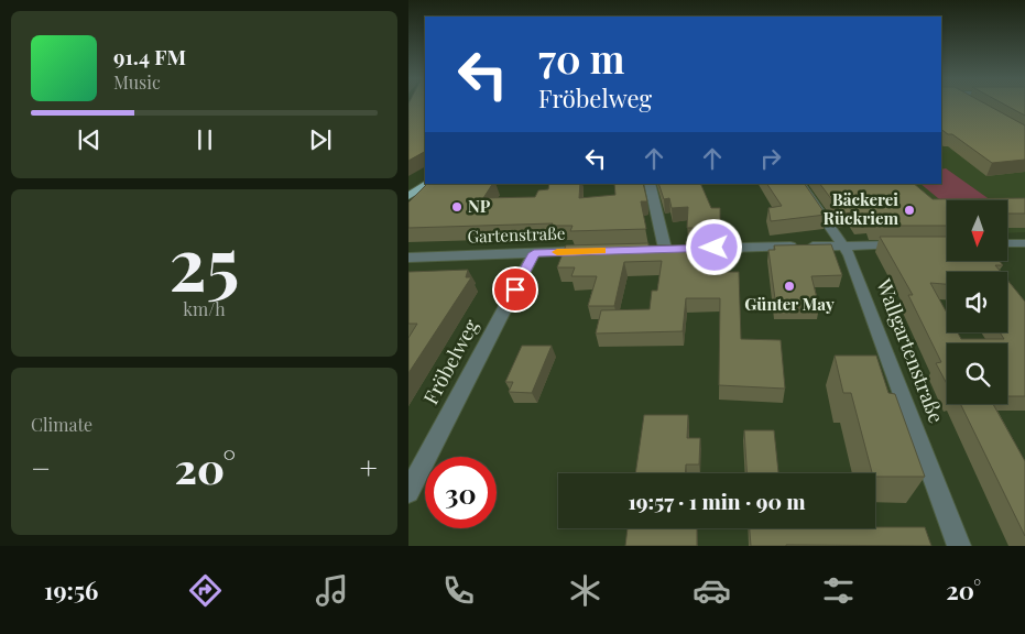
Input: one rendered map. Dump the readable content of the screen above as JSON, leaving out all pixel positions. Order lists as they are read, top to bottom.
{
  "streets": {
    "street": ["Gartenstraße", "Wallgartenstraße", "Fröbelweg"]
  },
  "crossings": [
    ["Gartenstraße", "Fröbelweg"]
  ],
  "places": ["NP", "Bäckerei Rückriem", "Günter May"],
  "north": "bottom",
  "page": {
    "turn": ["70 m", "Fröbelweg"],
    "song": ["91.4 FM", "Music"],
    "tile": [
      ["25", "km/h"],
      "Climate"
    ],
    "heat": ["−", "20°", "+"],
    "limit": "30",
    "trip": "19:57 · 1 min · 90 m",
    "tabs": ["19:56", "20°"]
  }
}
